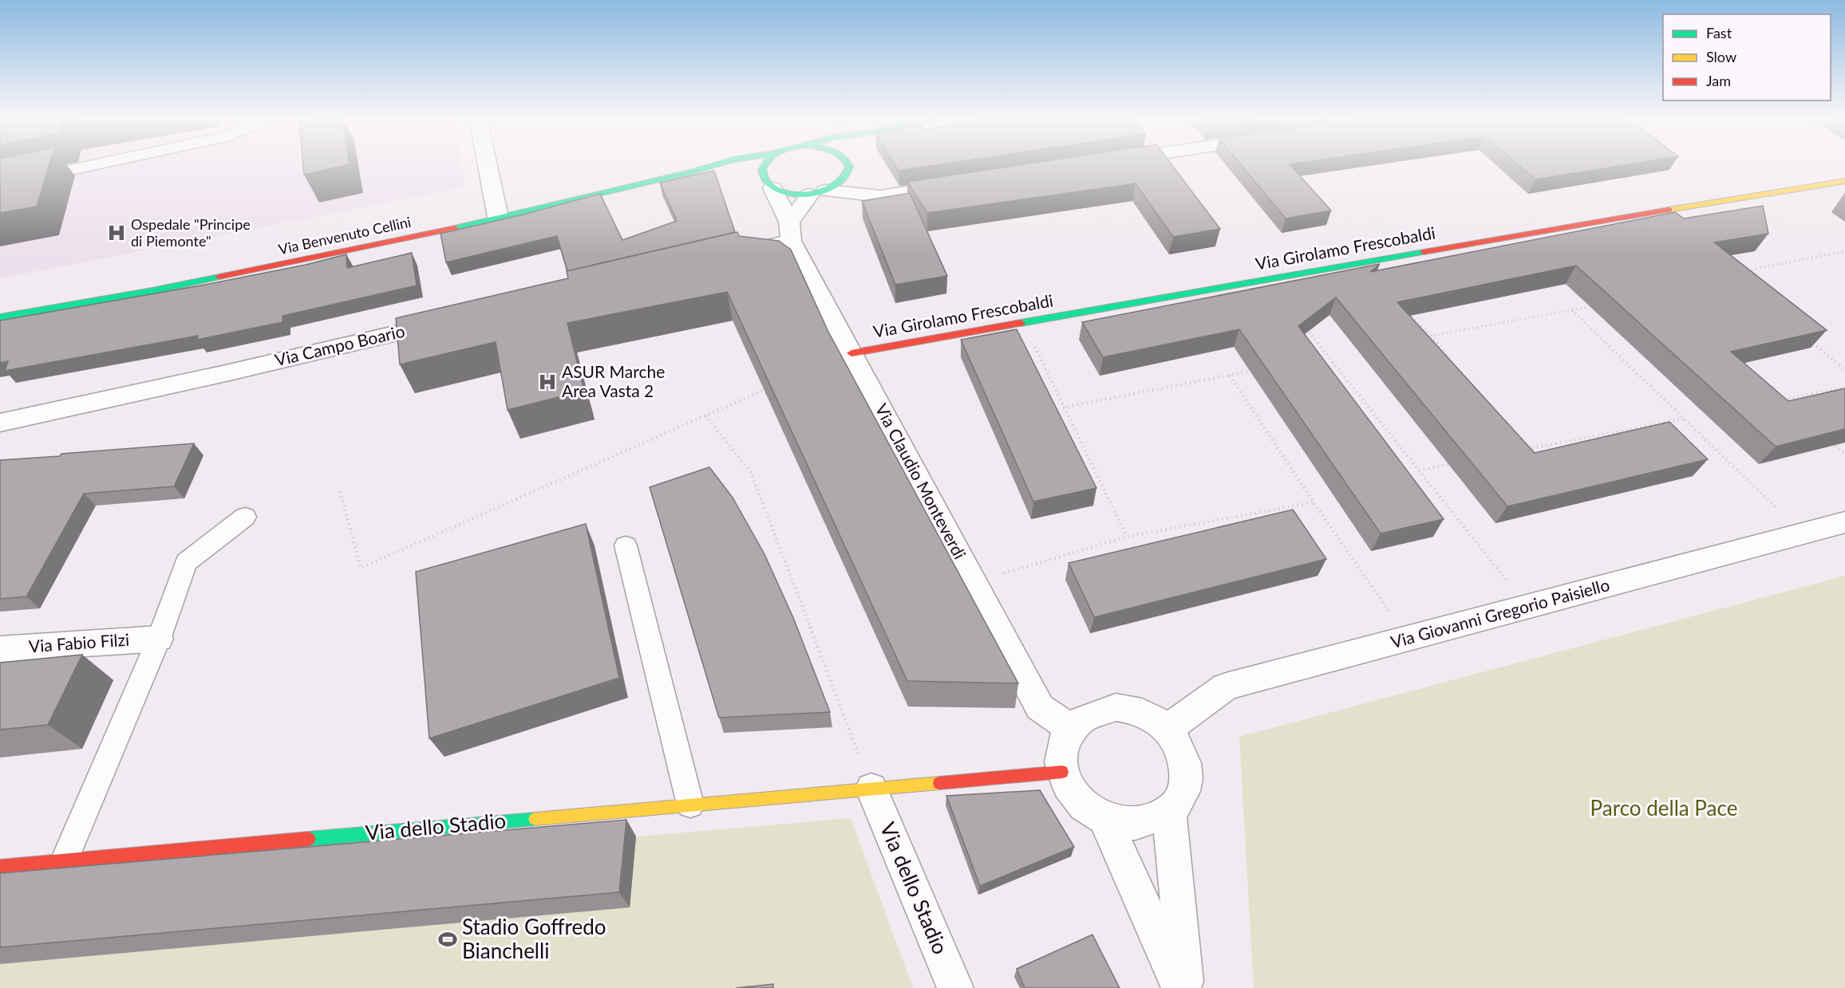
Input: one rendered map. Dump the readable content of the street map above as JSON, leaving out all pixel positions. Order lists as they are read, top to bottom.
{
  "streets": {
    "street": [
      "Via Benvenuto Cellini",
      "Via Girolamo Frescobaldi",
      "Via Campo Boario",
      "Via Claudio Monteverdi",
      "Via Giovanni Gregorio Paisiello",
      "Via Fabio Filzi",
      "Via dello Stadio"
    ]
  },
  "crossings": [
    ["Via Girolamo Frescobaldi", "Via Claudio Monteverdi"],
    ["Via Claudio Monteverdi", "Via Giovanni Gregorio Paisiello"],
    ["Via Claudio Monteverdi", "Via dello Stadio"],
    ["Via Giovanni Gregorio Paisiello", "Via dello Stadio"]
  ],
  "parks": ["Parco della Pace"],
  "places": {
    "hospital": ["Ospedale \"Principe di Piemonte\"", "ASUR Marche Area Vasta 2"],
    "sports": ["Stadio Goffredo Bianchelli"]
  },
  "legend": ["Fast", "Slow", "Jam"]
}
